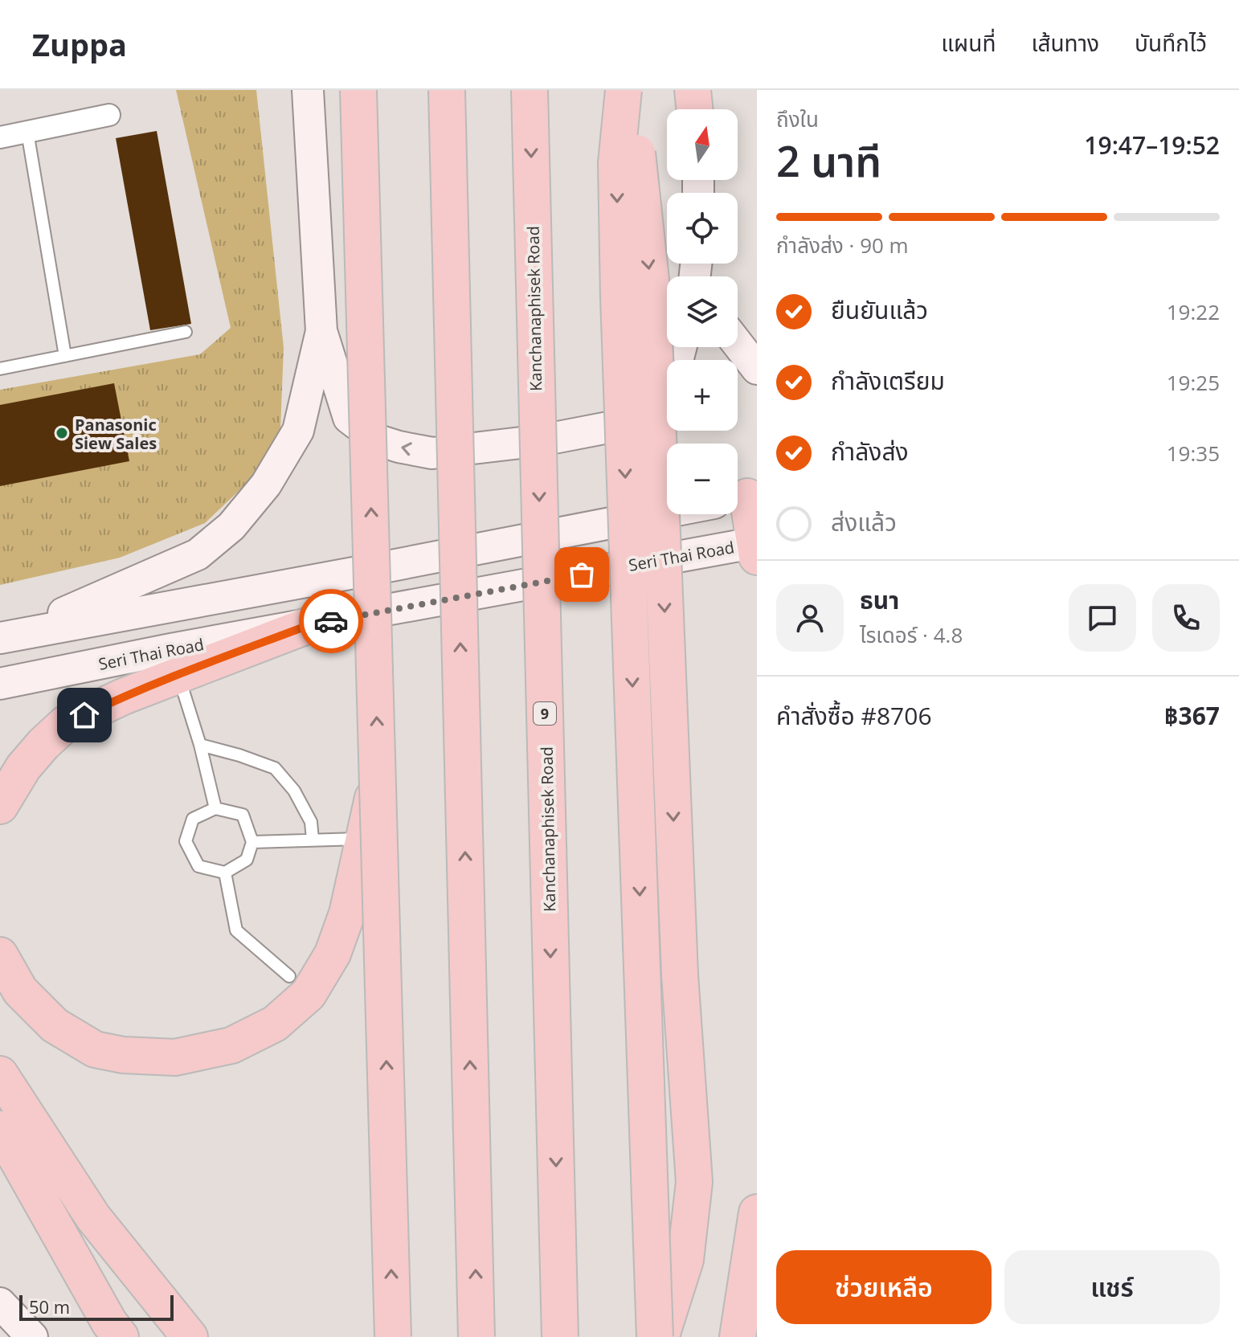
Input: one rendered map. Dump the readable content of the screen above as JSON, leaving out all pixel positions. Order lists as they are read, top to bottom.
{
  "streets": {
    "highway": ["Kanchanaphisek Road", "9"],
    "main road": ["Seri Thai Road"]
  },
  "places": ["Panasonic Siew Sales"],
  "scale_bar": "50 m",
  "north": "top",
  "page": {
    "header": "Zuppa",
    "nav": ["แผนที่", "เส้นทาง", "บันทึกไว้"],
    "heading": ["2 นาที", "ถึงใน", "19:47–19:52"],
    "panel": [
      "ธนา",
      "ไรเดอร์ · 4.8",
      "คำสั่งซื้อ #8706",
      "฿367"
    ],
    "map_buttons": ["+", "−"],
    "bar": "กำลังส่ง · 90 m",
    "list": [
      ["ยืนยันแล้ว", "19:22"],
      ["กำลังเตรียม", "19:25"],
      ["กำลังส่ง", "19:35"],
      "ส่งแล้ว"
    ],
    "buttons": ["ช่วยเหลือ", "แชร์"],
    "scale": "50 m"
  }
}
